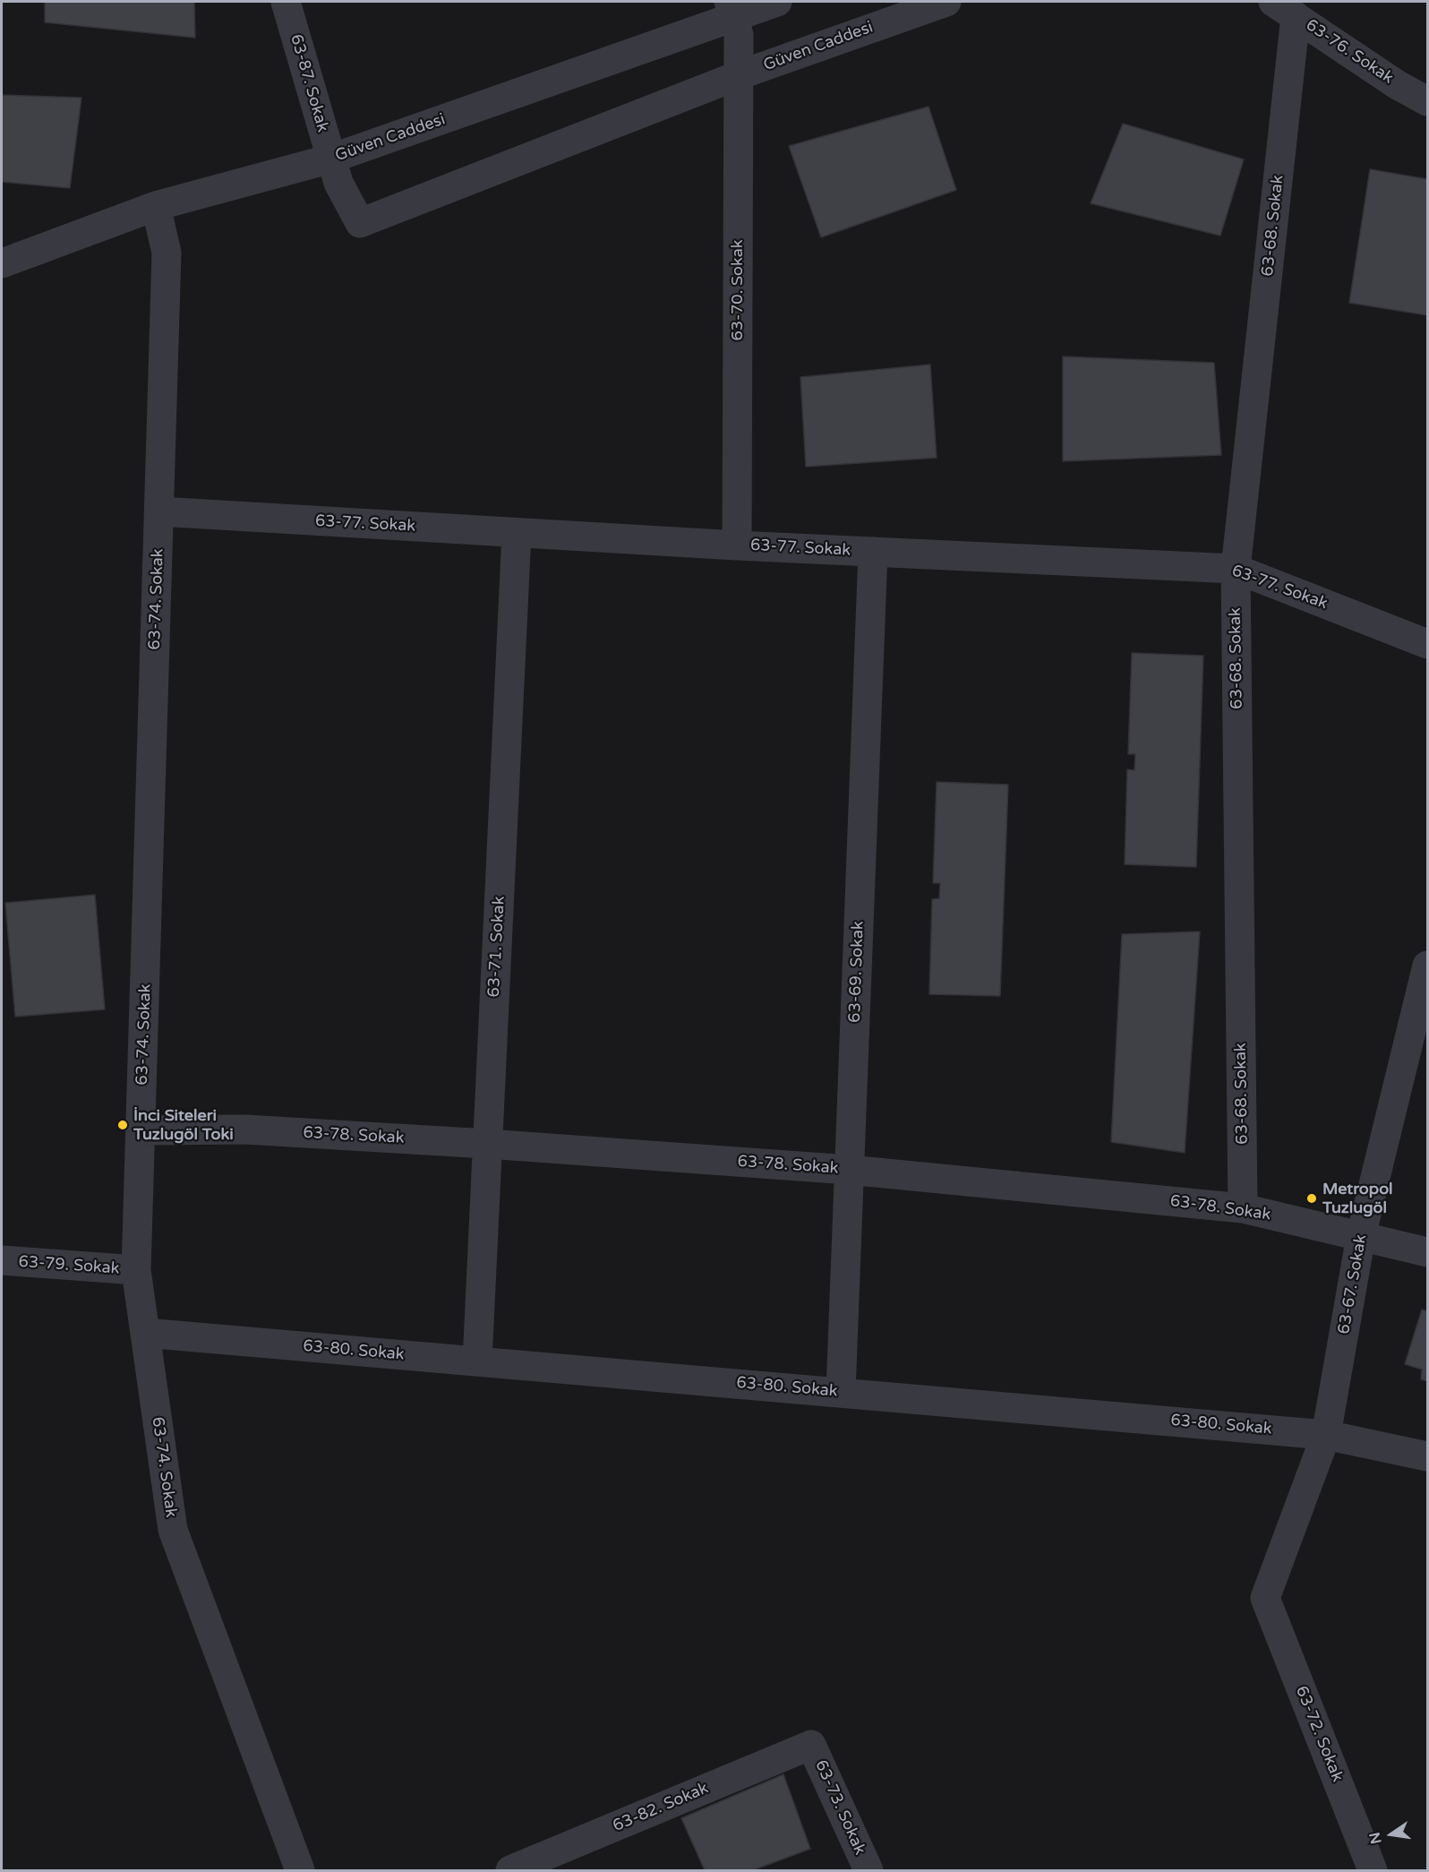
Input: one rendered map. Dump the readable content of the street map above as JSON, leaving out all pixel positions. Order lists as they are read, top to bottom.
{
  "streets": {
    "street": [
      "Güven Caddesi",
      "63-76. Sokak",
      "63-87. Sokak",
      "63-68. Sokak",
      "63-70. Sokak",
      "63-77. Sokak",
      "63-74. Sokak",
      "63-71. Sokak",
      "63-69. Sokak",
      "63-78. Sokak",
      "63-79. Sokak",
      "63-67. Sokak",
      "63-80. Sokak",
      "63-72. Sokak",
      "63-82. Sokak",
      "63-73. Sokak"
    ]
  },
  "crossings": [
    ["Güven Caddesi", "63-87. Sokak"],
    ["Güven Caddesi", "63-70. Sokak"],
    ["Güven Caddesi", "63-74. Sokak"],
    ["63-76. Sokak", "63-68. Sokak"],
    ["63-68. Sokak", "63-77. Sokak"],
    ["63-68. Sokak", "63-78. Sokak"],
    ["63-70. Sokak", "63-77. Sokak"],
    ["63-77. Sokak", "63-74. Sokak"],
    ["63-77. Sokak", "63-71. Sokak"],
    ["63-77. Sokak", "63-69. Sokak"],
    ["63-74. Sokak", "63-78. Sokak"],
    ["63-74. Sokak", "63-79. Sokak"],
    ["63-74. Sokak", "63-80. Sokak"],
    ["63-71. Sokak", "63-78. Sokak"],
    ["63-71. Sokak", "63-80. Sokak"],
    ["63-69. Sokak", "63-78. Sokak"],
    ["63-69. Sokak", "63-80. Sokak"],
    ["63-78. Sokak", "63-67. Sokak"],
    ["63-67. Sokak", "63-80. Sokak"],
    ["63-67. Sokak", "63-72. Sokak"],
    ["63-82. Sokak", "63-73. Sokak"]
  ],
  "places": ["İnci Siteleri Tuzlugöl Toki", "Metropol Tuzlugöl"],
  "north": "left"
}
